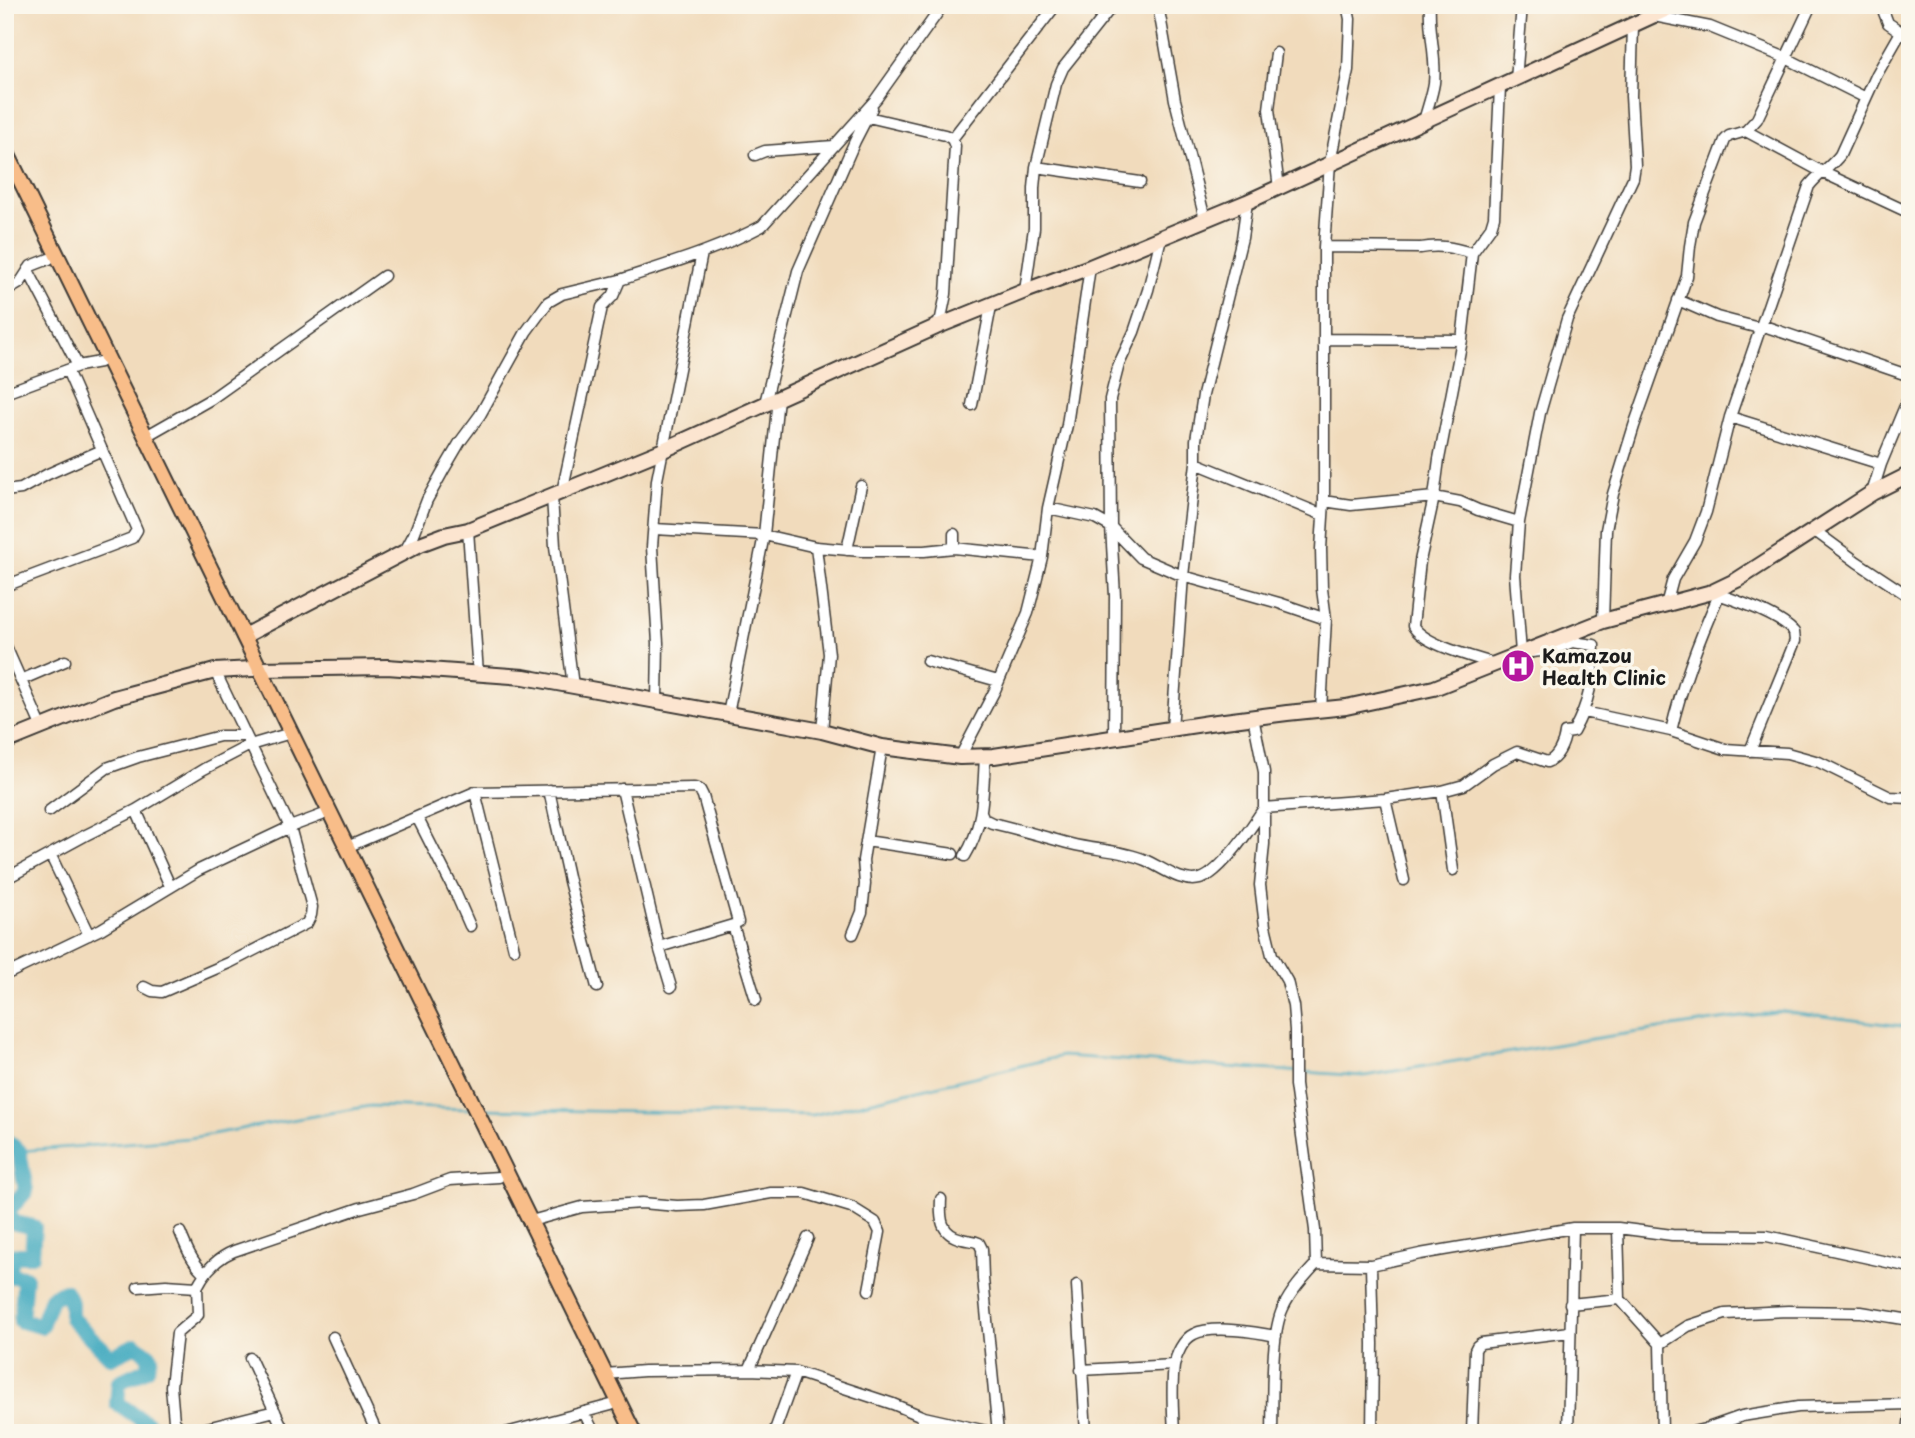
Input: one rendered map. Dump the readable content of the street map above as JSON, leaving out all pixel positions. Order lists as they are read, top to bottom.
{
  "places": {
    "hospital": ["Kamazou Health Clinic"]
  }
}
